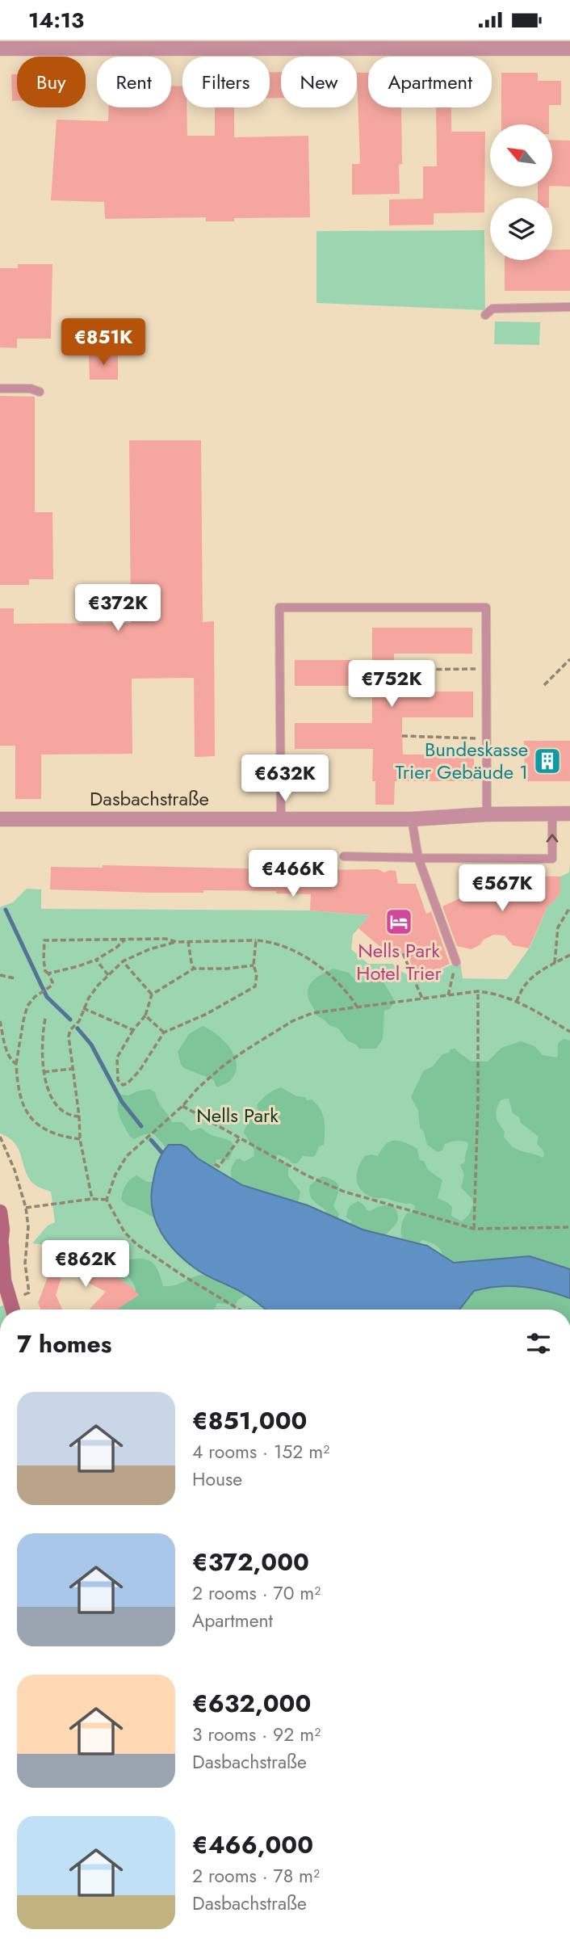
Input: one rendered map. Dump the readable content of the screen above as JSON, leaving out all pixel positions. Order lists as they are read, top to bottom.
{
  "streets": {
    "street": ["Dasbachstraße"]
  },
  "parks": ["Nells Park"],
  "places": {
    "building": ["Bundeskasse Trier Gebäude 1"],
    "hotel": ["Nells Park Hotel Trier"]
  },
  "north": "top left",
  "page": {
    "status": "14:13",
    "chip": [
      "Buy",
      "Rent",
      "Filters",
      "New",
      "Apartment"
    ],
    "price": [
      "€851K",
      "€372K",
      "€752K",
      "€632K",
      "€466K",
      "€567K",
      "€862K"
    ],
    "heading": "7 homes",
    "list": [
      {
        "name": "€851,000",
        "note": "4 rooms · 152 m² · House"
      },
      {
        "name": "€372,000",
        "note": "2 rooms · 70 m² · Apartment"
      },
      {
        "name": "€632,000",
        "note": "3 rooms · 92 m² · Dasbachstraße"
      },
      {
        "name": "€466,000",
        "note": "2 rooms · 78 m² · Dasbachstraße"
      }
    ]
  }
}
